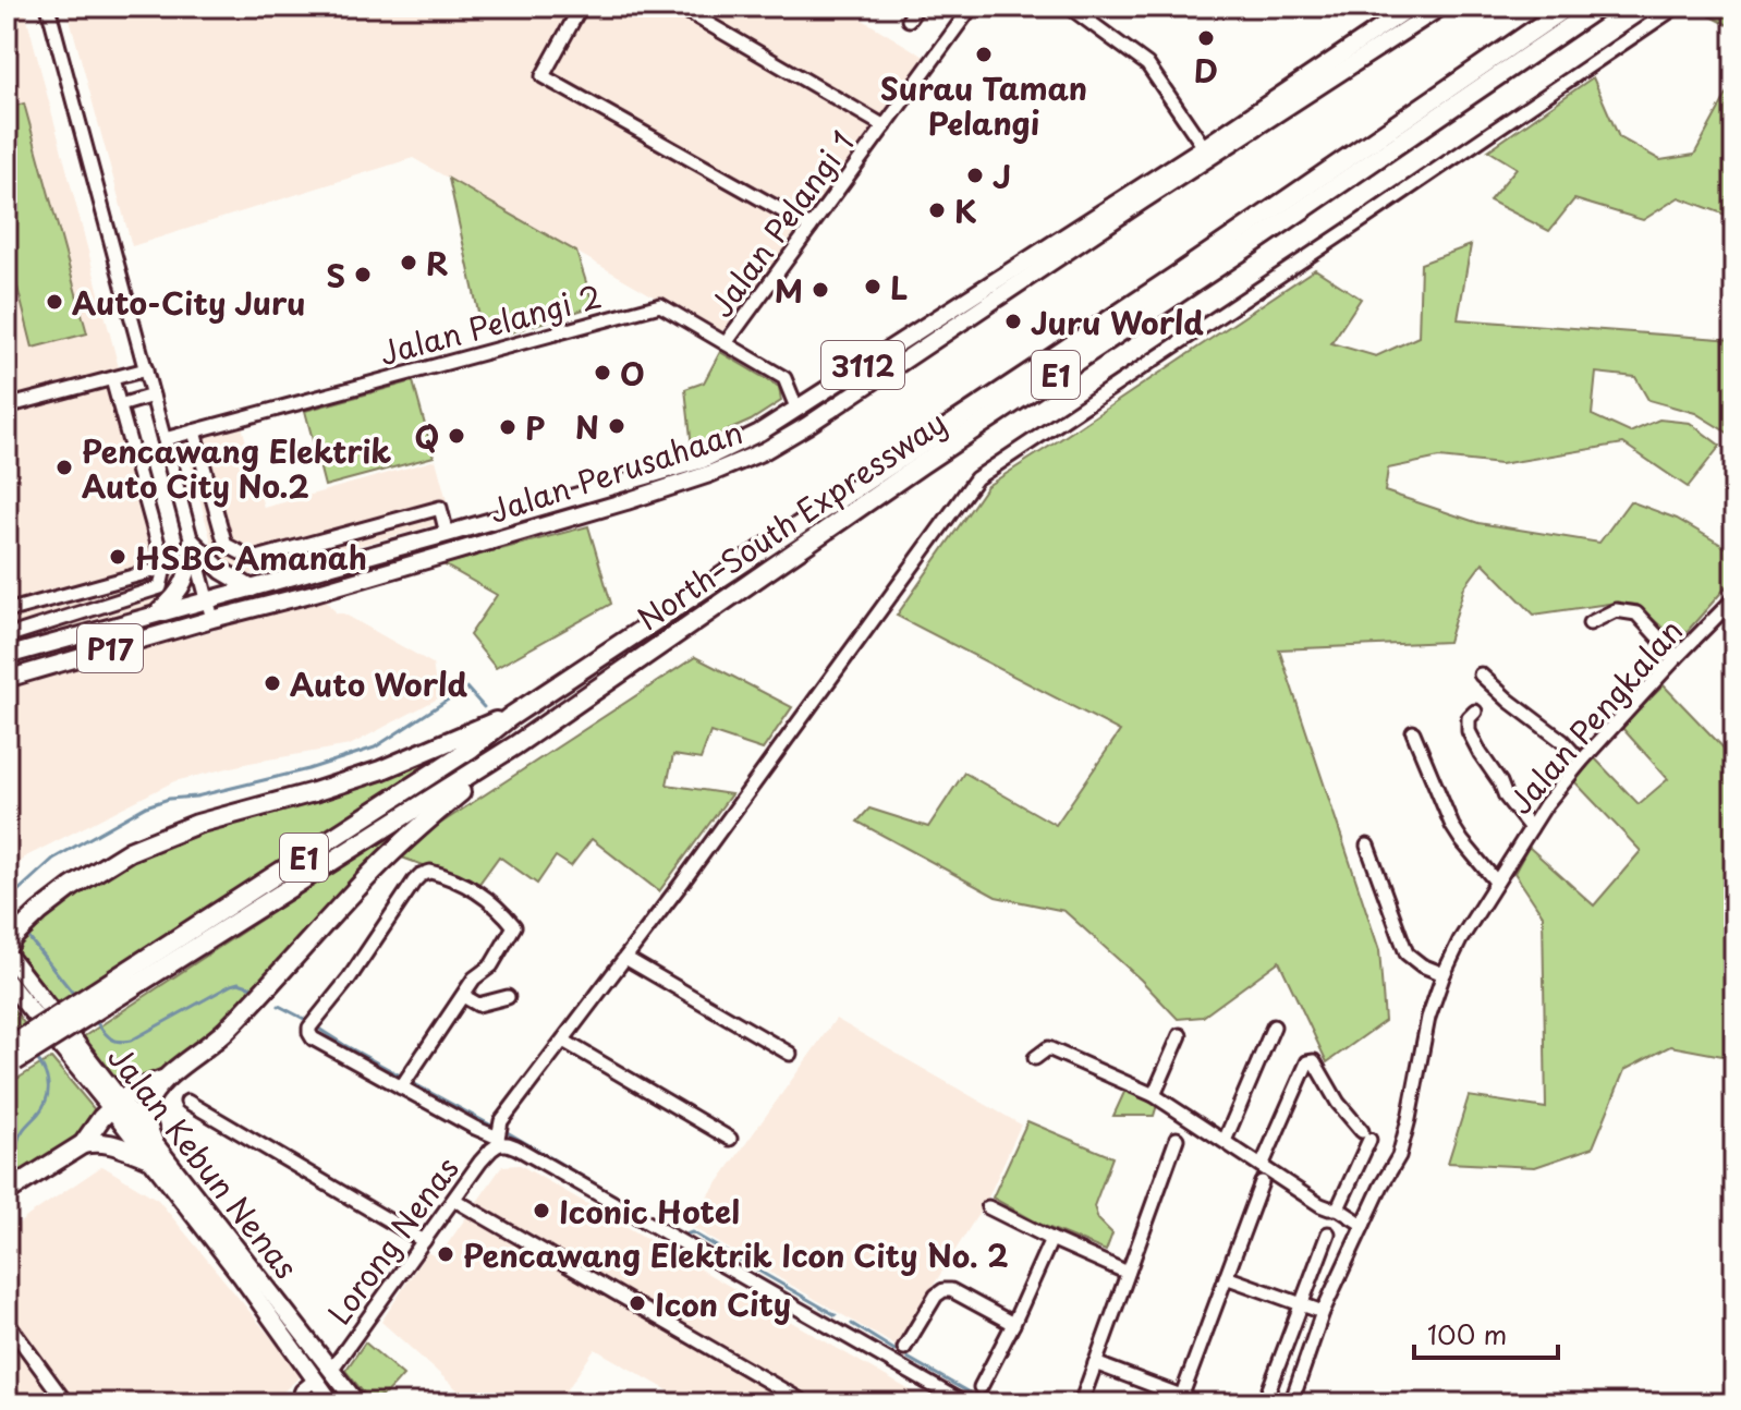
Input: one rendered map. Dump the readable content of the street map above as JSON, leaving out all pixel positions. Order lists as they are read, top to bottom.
{
  "streets": {
    "highway": ["E1", "North–South Expressway"],
    "main road": [
      "3112",
      "Jalan Perusahaan",
      "P17",
      "Jalan Kebun Nenas"
    ],
    "street": [
      "Jalan Pelangi 1",
      "Jalan Pelangi 2",
      "Jalan Pengkalan",
      "Lorong Nenas"
    ]
  },
  "crossings": [
    ["Jalan Pelangi 1", "Jalan Pelangi 2"],
    ["Jalan Pelangi 2", "Jalan Perusahaan"],
    ["Jalan Kebun Nenas", "Lorong Nenas"]
  ],
  "places": [
    "D",
    "Surau Taman Pelangi",
    "J",
    "K",
    "R",
    "S",
    "L",
    "M",
    "Auto-City Juru",
    "Juru World",
    "O",
    "N",
    "P",
    "Q",
    "Pencawang Elektrik Auto City No.2",
    "HSBC Amanah",
    "Auto World",
    "Iconic Hotel",
    "Pencawang Elektrik Icon City No. 2",
    "Icon City"
  ],
  "scale_bar": "100 m"
}
